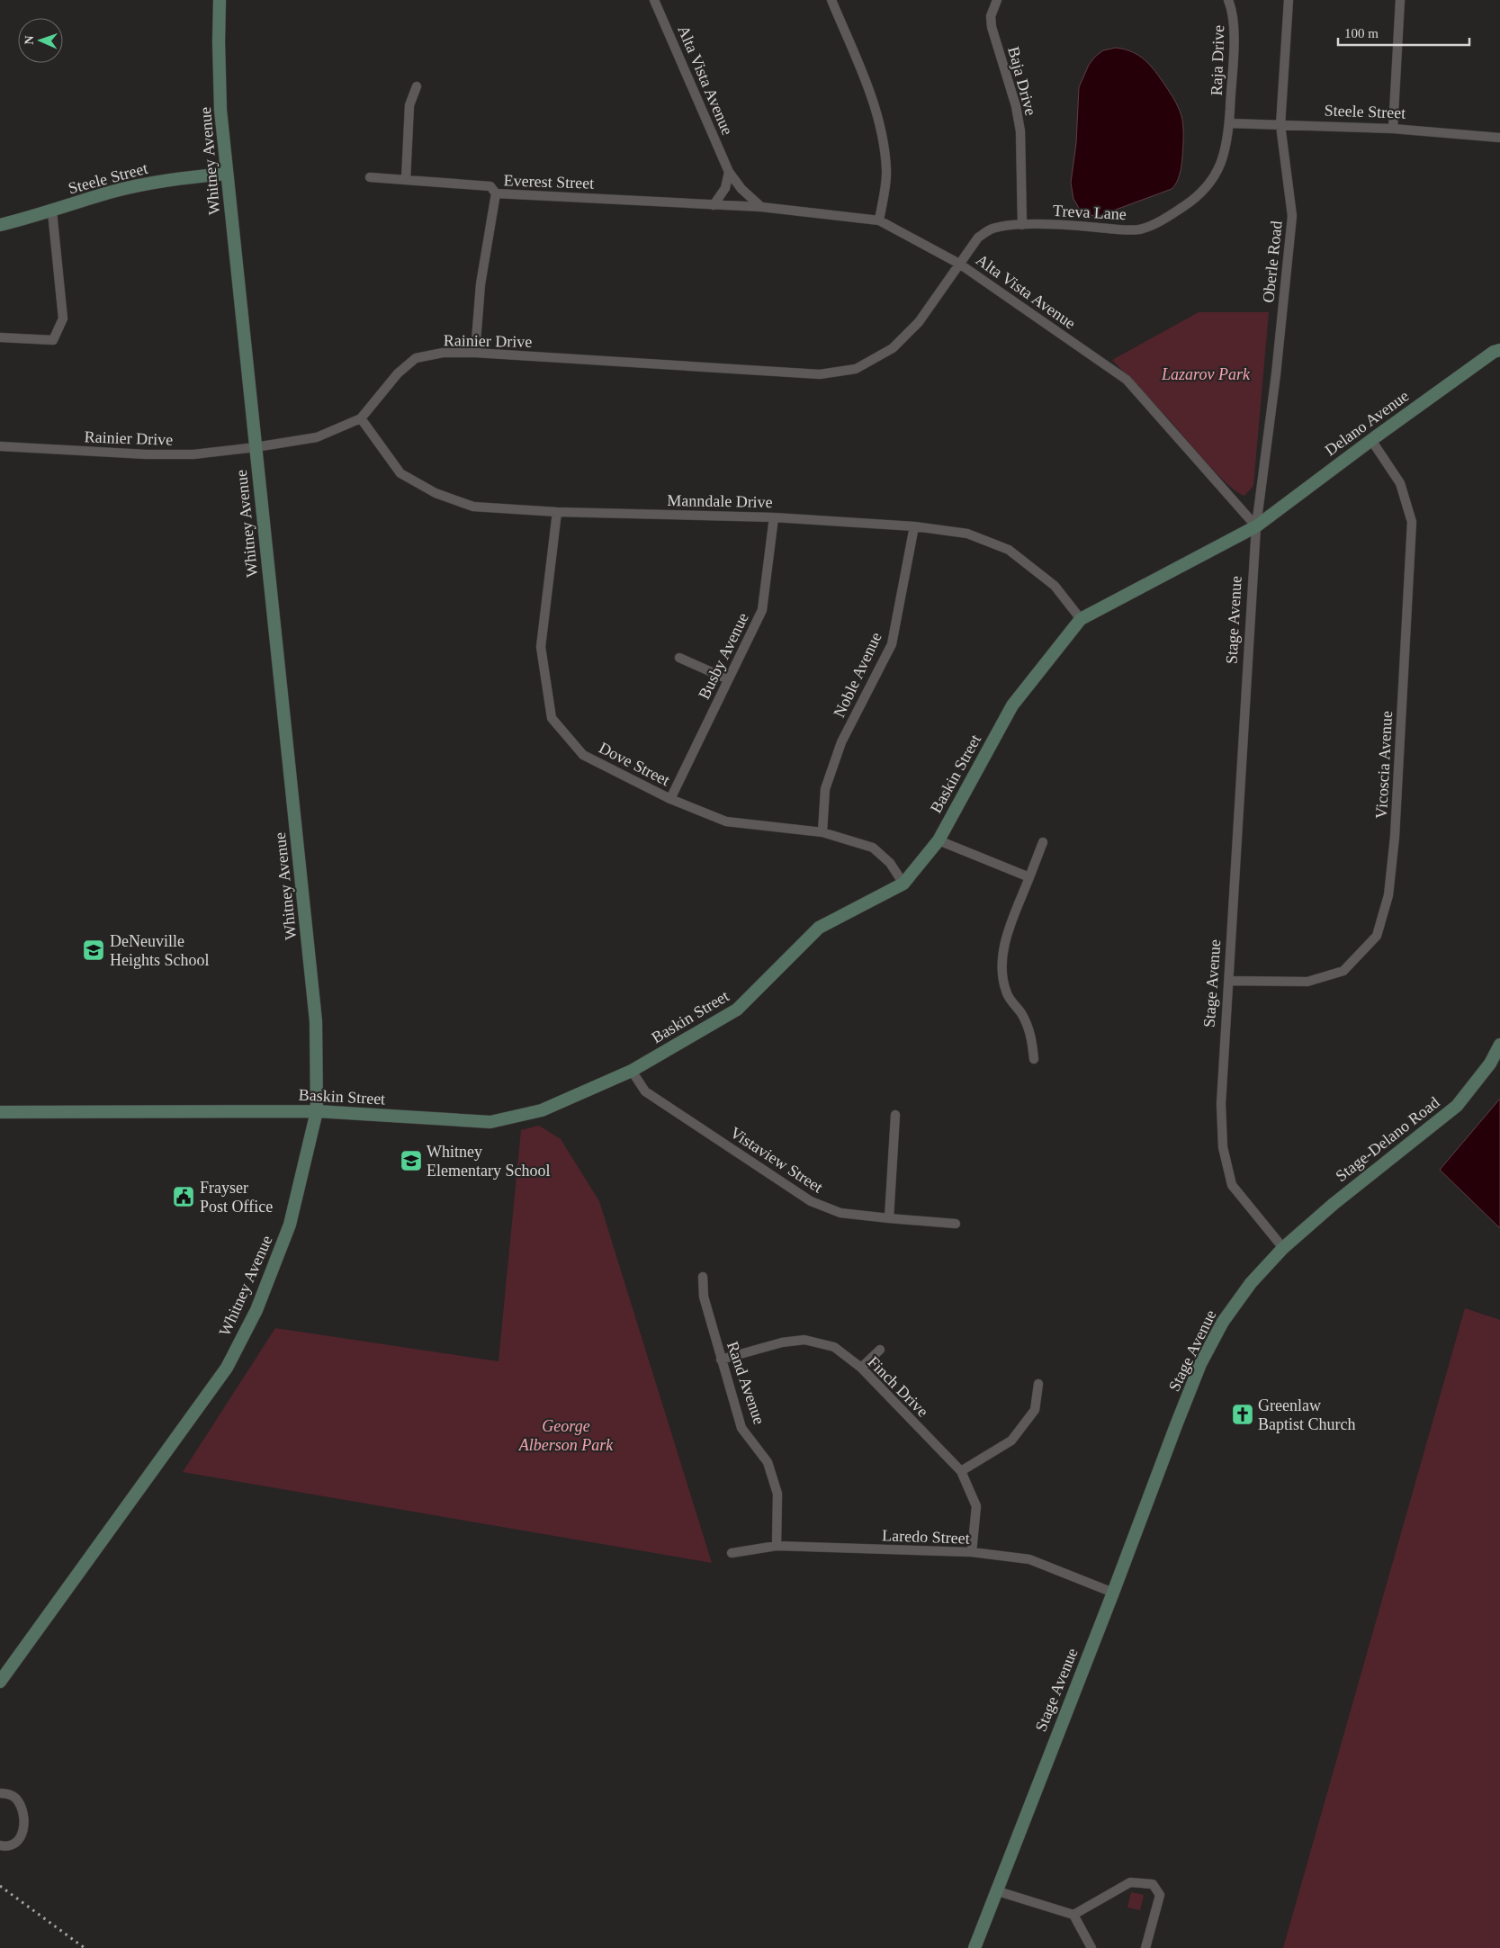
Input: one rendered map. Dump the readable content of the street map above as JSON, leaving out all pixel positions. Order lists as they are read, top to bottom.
{
  "streets": {
    "main road": [
      "Steele Street",
      "Whitney Avenue",
      "Delano Avenue",
      "Stage Avenue",
      "Baskin Street",
      "Stage-Delano Road"
    ],
    "street": [
      "Raja Drive",
      "Alta Vista Avenue",
      "Baja Drive",
      "Everest Street",
      "Treva Lane",
      "Oberle Road",
      "Rainier Drive",
      "Manndale Drive",
      "Busby Avenue",
      "Noble Avenue",
      "Dove Street",
      "Vicoscia Avenue",
      "Vistaview Street",
      "Rand Avenue",
      "Finch Drive",
      "Laredo Street"
    ]
  },
  "crossings": [
    ["Raja Drive", "Steele Street"],
    ["Raja Drive", "Treva Lane"],
    ["Alta Vista Avenue", "Everest Street"],
    ["Alta Vista Avenue", "Treva Lane"],
    ["Alta Vista Avenue", "Oberle Road"],
    ["Alta Vista Avenue", "Rainier Drive"],
    ["Alta Vista Avenue", "Delano Avenue"],
    ["Alta Vista Avenue", "Stage Avenue"],
    ["Alta Vista Avenue", "Baskin Street"],
    ["Baja Drive", "Treva Lane"],
    ["Steele Street", "Whitney Avenue"],
    ["Steele Street", "Treva Lane"],
    ["Steele Street", "Oberle Road"],
    ["Whitney Avenue", "Rainier Drive"],
    ["Whitney Avenue", "Baskin Street"],
    ["Everest Street", "Rainier Drive"],
    ["Treva Lane", "Rainier Drive"],
    ["Oberle Road", "Delano Avenue"],
    ["Oberle Road", "Stage Avenue"],
    ["Oberle Road", "Baskin Street"],
    ["Rainier Drive", "Manndale Drive"],
    ["Delano Avenue", "Stage Avenue"],
    ["Delano Avenue", "Vicoscia Avenue"],
    ["Delano Avenue", "Baskin Street"],
    ["Manndale Drive", "Busby Avenue"],
    ["Manndale Drive", "Noble Avenue"],
    ["Manndale Drive", "Dove Street"],
    ["Manndale Drive", "Baskin Street"],
    ["Stage Avenue", "Vicoscia Avenue"],
    ["Stage Avenue", "Baskin Street"],
    ["Stage Avenue", "Stage-Delano Road"],
    ["Stage Avenue", "Laredo Street"],
    ["Busby Avenue", "Dove Street"],
    ["Noble Avenue", "Dove Street"],
    ["Dove Street", "Baskin Street"],
    ["Baskin Street", "Vistaview Street"],
    ["Rand Avenue", "Finch Drive"],
    ["Rand Avenue", "Laredo Street"],
    ["Finch Drive", "Laredo Street"]
  ],
  "parks": ["Lazarov Park", "George Alberson Park"],
  "places": {
    "school or university": ["DeNeuville Heights School", "Whitney Elementary School"],
    "public building": ["Frayser Post Office"],
    "church": ["Greenlaw Baptist Church"]
  },
  "scale_bar": "100 m",
  "north": "left"
}
